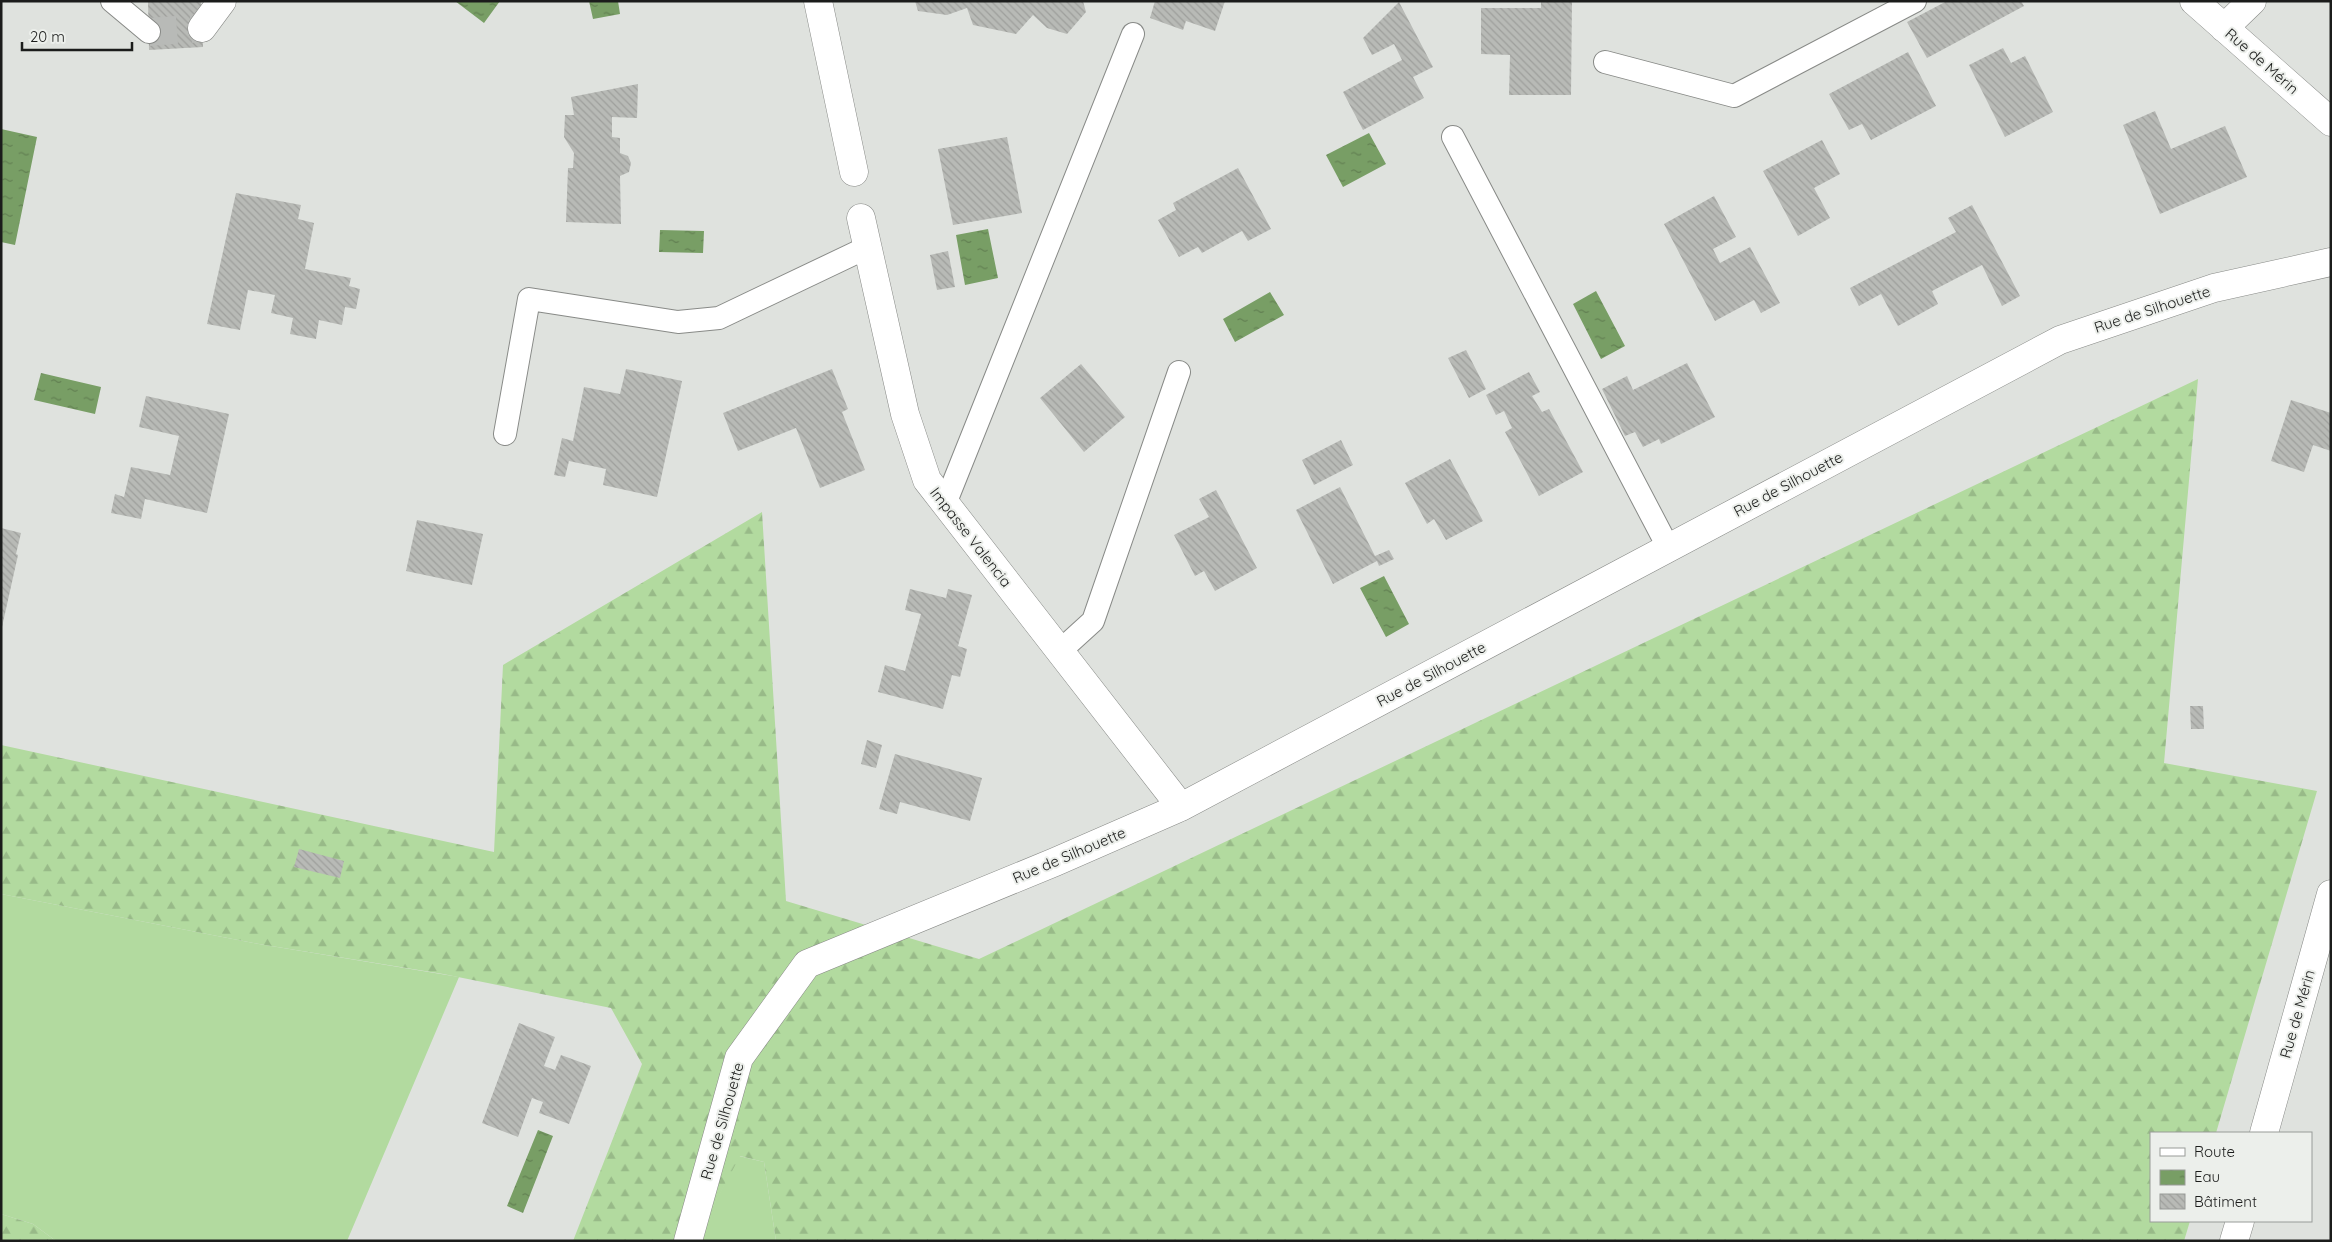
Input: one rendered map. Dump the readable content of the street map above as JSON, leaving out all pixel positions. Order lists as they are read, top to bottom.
{
  "streets": {
    "street": ["Rue de Mérin", "Rue de Silhouette", "Impasse Valencia"]
  },
  "crossings": [
    ["Rue de Silhouette", "Impasse Valencia"]
  ],
  "legend": ["Route", "Eau", "Bâtiment"],
  "scale_bar": "20 m"
}
